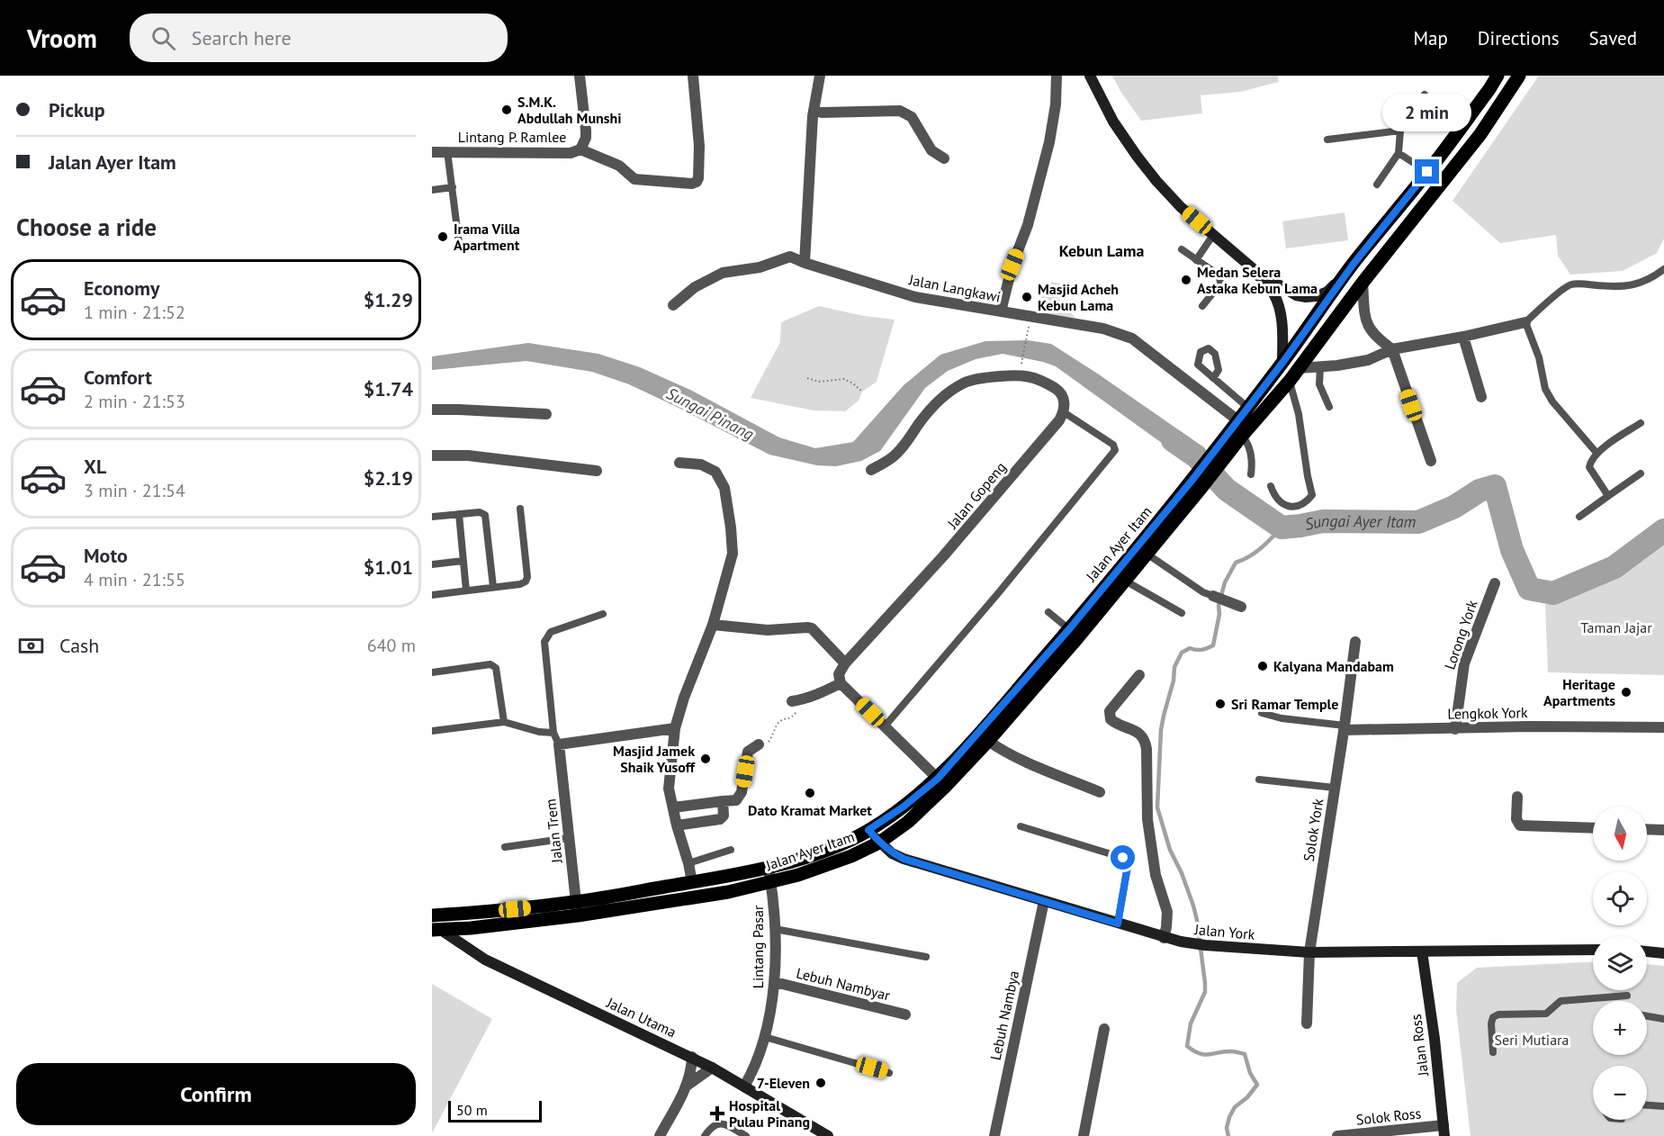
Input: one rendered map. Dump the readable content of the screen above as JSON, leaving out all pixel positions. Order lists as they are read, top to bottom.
{
  "streets": {
    "main road": ["Jalan Ayer Itam"],
    "street": [
      "Lintang P. Ramlee",
      "Jalan Langkawi",
      "Jalan Gopeng",
      "Lorong York",
      "Lengkok York",
      "Solok York",
      "Jalan Trem",
      "Jalan York",
      "Lintang Pasar",
      "Lebuh Nambyar",
      "Lebuh Nambya",
      "Jalan Utama",
      "Jalan Ross",
      "Solok Ross"
    ]
  },
  "crossings": [
    ["Jalan Langkawi", "Jalan Ayer Itam"],
    ["Jalan Ayer Itam", "Jalan Trem"],
    ["Jalan Ayer Itam", "Jalan York"],
    ["Jalan Ayer Itam", "Lintang Pasar"],
    ["Jalan Ayer Itam", "Jalan Utama"],
    ["Lorong York", "Lengkok York"],
    ["Lengkok York", "Solok York"],
    ["Solok York", "Jalan York"],
    ["Jalan York", "Lebuh Nambya"],
    ["Jalan York", "Jalan Ross"],
    ["Lintang Pasar", "Lebuh Nambyar"],
    ["Lintang Pasar", "Jalan Utama"],
    ["Jalan Ross", "Solok Ross"]
  ],
  "districts": ["Kebun Lama"],
  "water": ["Sungai Pinang", "Sungai Ayer Itam"],
  "parks": ["Taman Jajar", "Seri Mutiara"],
  "places": {
    "other": [
      "S.M.K. Abdullah Munshi",
      "Irama Villa Apartment",
      "Medan Selera Astaka Kebun Lama",
      "Masjid Acheh Kebun Lama",
      "Kalyana Mandabam",
      "Heritage Apartments",
      "Sri Ramar Temple",
      "Masjid Jamek Shaik Yusoff",
      "Dato Kramat Market",
      "7-Eleven"
    ],
    "health": ["Hospital Pulau Pinang"]
  },
  "scale_bar": "50 m",
  "north": "bottom",
  "page": {
    "header": "Vroom",
    "search": "Search here",
    "nav": ["Map", "Directions", "Saved"],
    "banner": ["Pickup", "Jalan Ayer Itam"],
    "bubble": "2 min",
    "heading": "Choose a ride",
    "list": [
      {
        "name": "Economy",
        "note": "1 min · 21:52",
        "value": "$1.29"
      },
      {
        "name": "Comfort",
        "note": "2 min · 21:53",
        "value": "$1.74"
      },
      {
        "name": "XL",
        "note": "3 min · 21:54",
        "value": "$2.19"
      },
      {
        "name": "Moto",
        "note": "4 min · 21:55",
        "value": "$1.01"
      }
    ],
    "pay": ["Cash", "640 m"],
    "map_buttons": ["+", "−"],
    "buttons": "Confirm",
    "scale": "50 m"
  }
}
